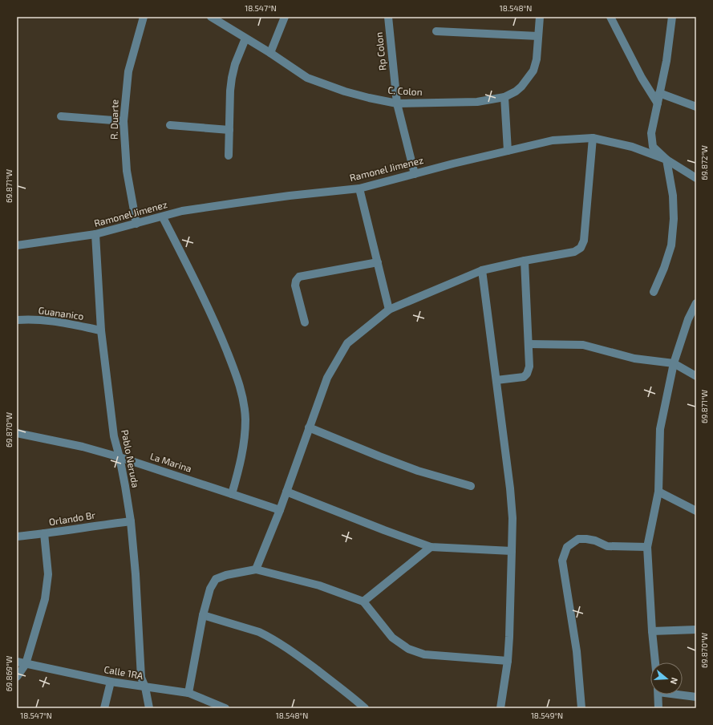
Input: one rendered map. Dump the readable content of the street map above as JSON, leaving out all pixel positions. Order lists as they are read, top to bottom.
{
  "streets": {
    "street": [
      "Rp Colon",
      "C. Colon",
      "R. Duarte",
      "Ramonel Jimenez",
      "Guananico",
      "Pablo Neruda",
      "La Marina",
      "Orlando Br",
      "Calle 1RA"
    ]
  },
  "crossings": [
    ["Rp Colon", "C. Colon"],
    ["Rp Colon", "Ramonel Jimenez"],
    ["R. Duarte", "Ramonel Jimenez"],
    ["Ramonel Jimenez", "Pablo Neruda"],
    ["Guananico", "Pablo Neruda"],
    ["Pablo Neruda", "La Marina"],
    ["Pablo Neruda", "Orlando Br"],
    ["Pablo Neruda", "Calle 1RA"]
  ],
  "north": "right",
  "coordinates": [
    "18.547°N",
    "18.548°N",
    "69.872°W",
    "69.871°W",
    "69.870°W",
    "69.869°W",
    "18.549°N"
  ]
}
